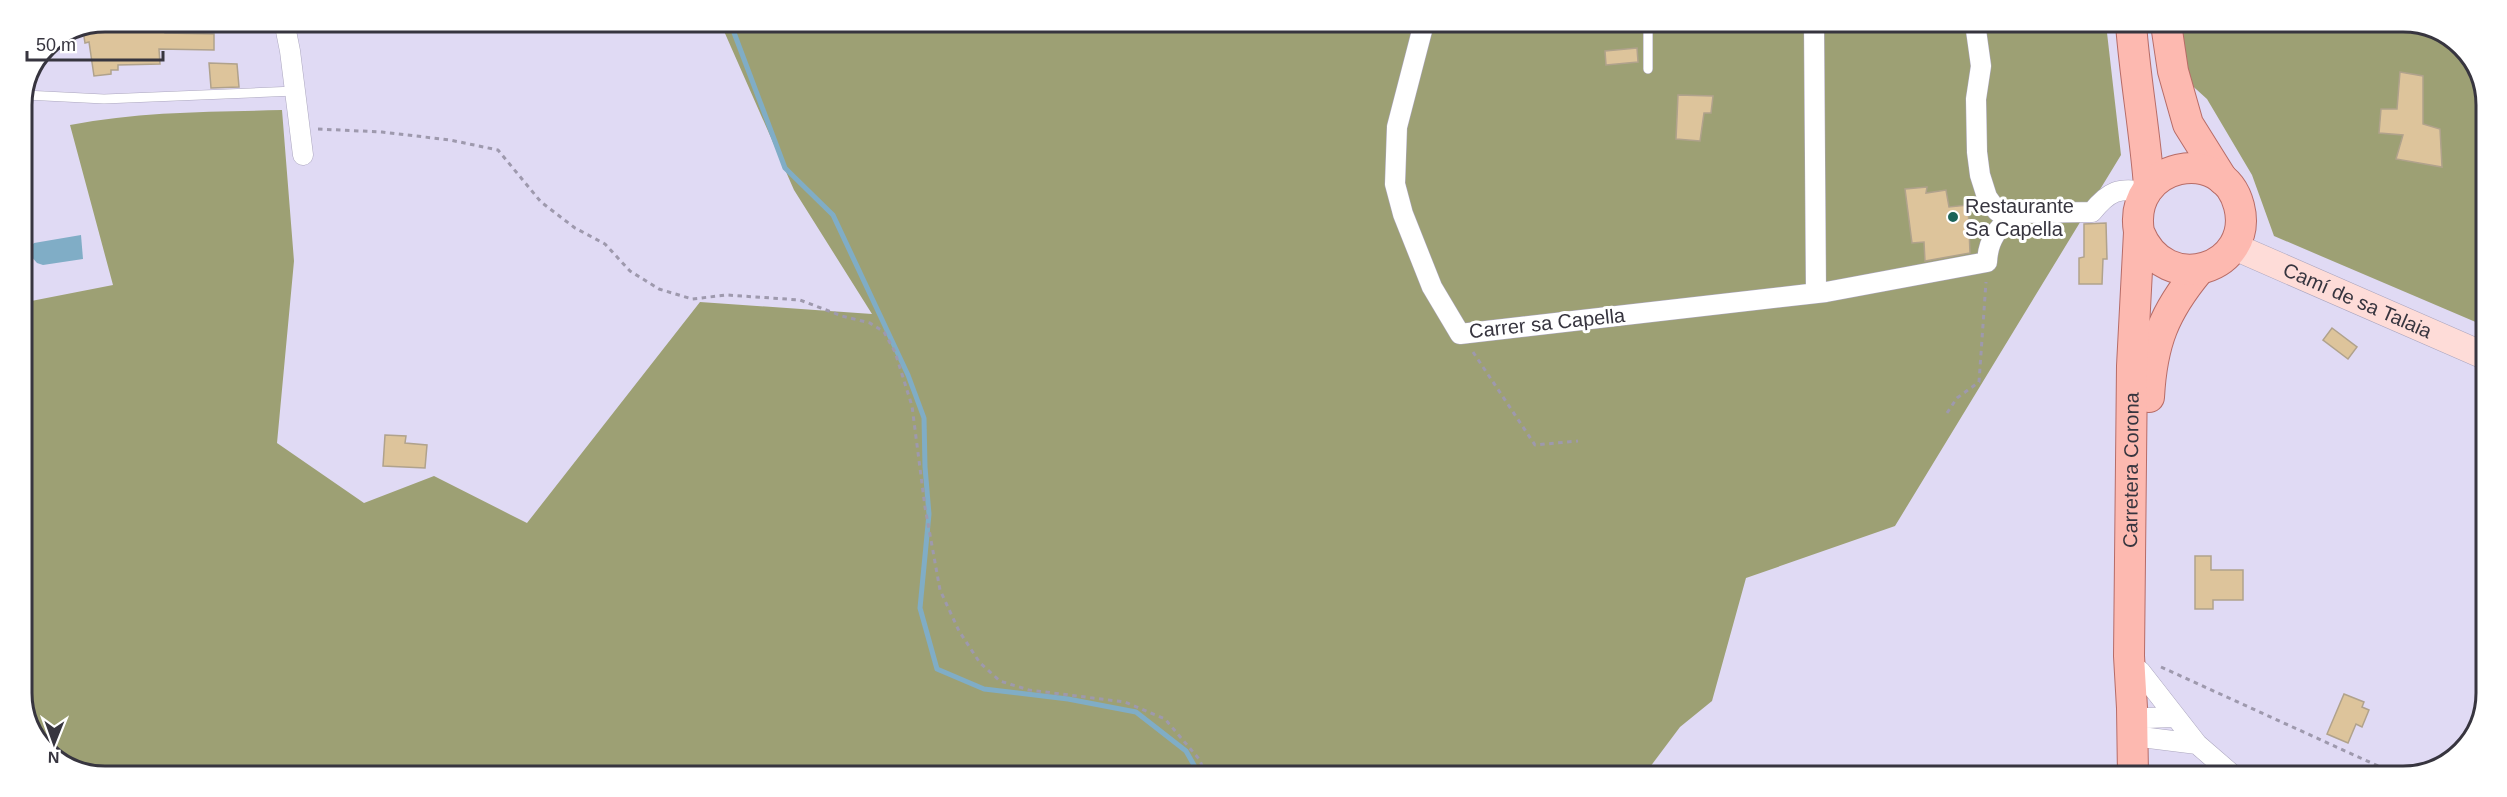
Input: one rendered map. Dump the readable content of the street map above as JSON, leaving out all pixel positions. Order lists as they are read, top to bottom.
{
  "streets": {
    "main road": ["Carretera Corona"],
    "street": ["Camí de sa Talaia", "Carrer sa Capella"]
  },
  "crossings": [
    ["Camí de sa Talaia", "Carretera Corona"]
  ],
  "places": ["Restaurante Sa Capella"],
  "scale_bar": "50 m",
  "north": "bottom"
}
